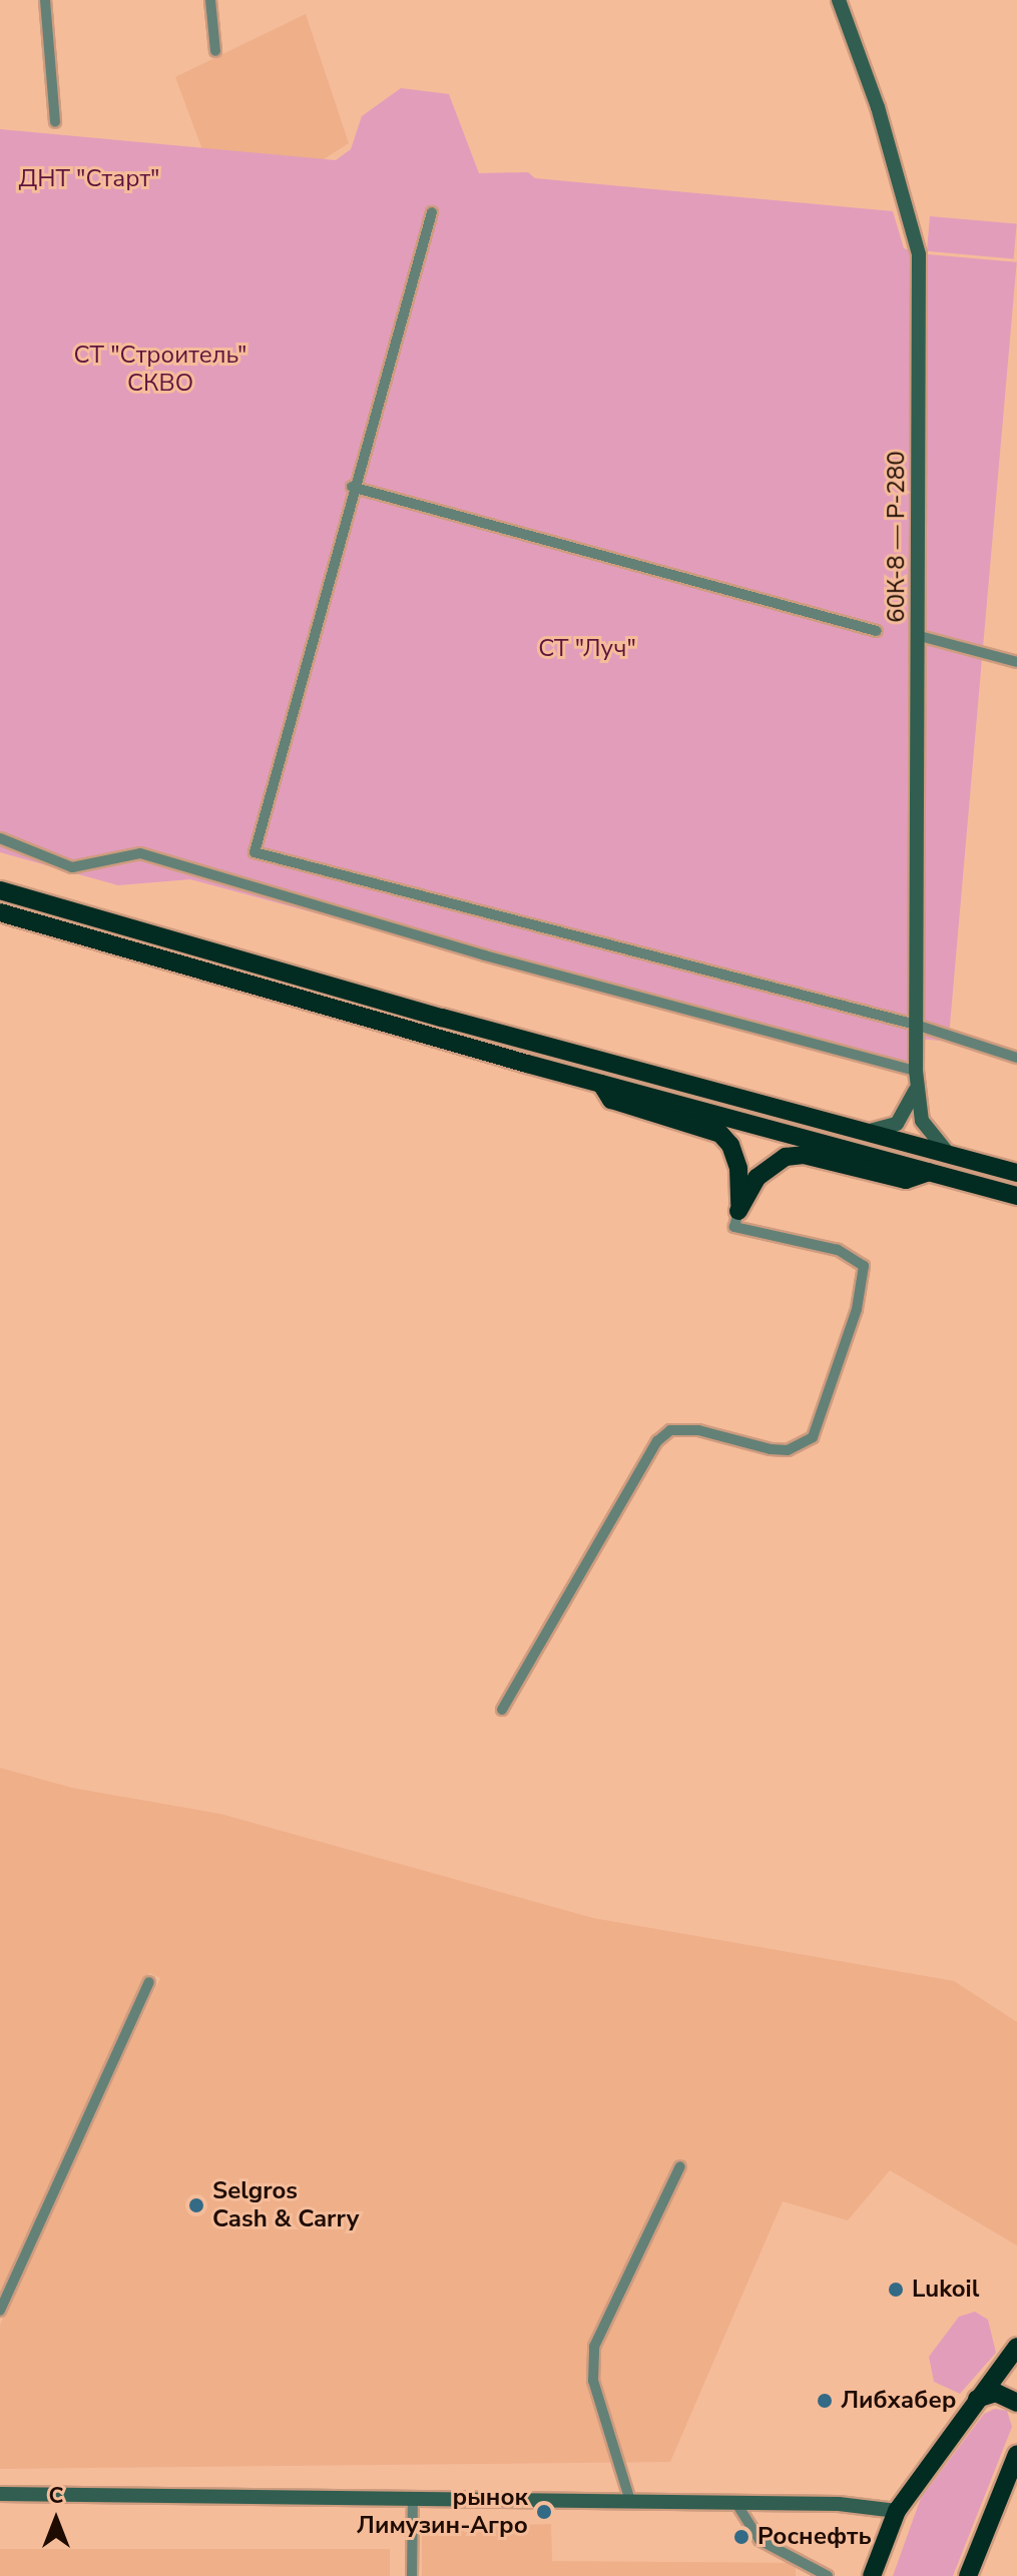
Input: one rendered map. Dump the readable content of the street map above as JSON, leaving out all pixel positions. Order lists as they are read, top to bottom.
{
  "streets": {
    "street": ["60К-8 — Р-280"]
  },
  "parks": ["ДНТ \"Старт\"", "СТ \"Строитель\" СКВО", "СТ \"Луч\""],
  "places": [
    "Selgros Cash & Carry",
    "Lukoil",
    "Либхабер",
    "рынок Лимузин-Агро",
    "Роснефть"
  ],
  "north": "top"
}
